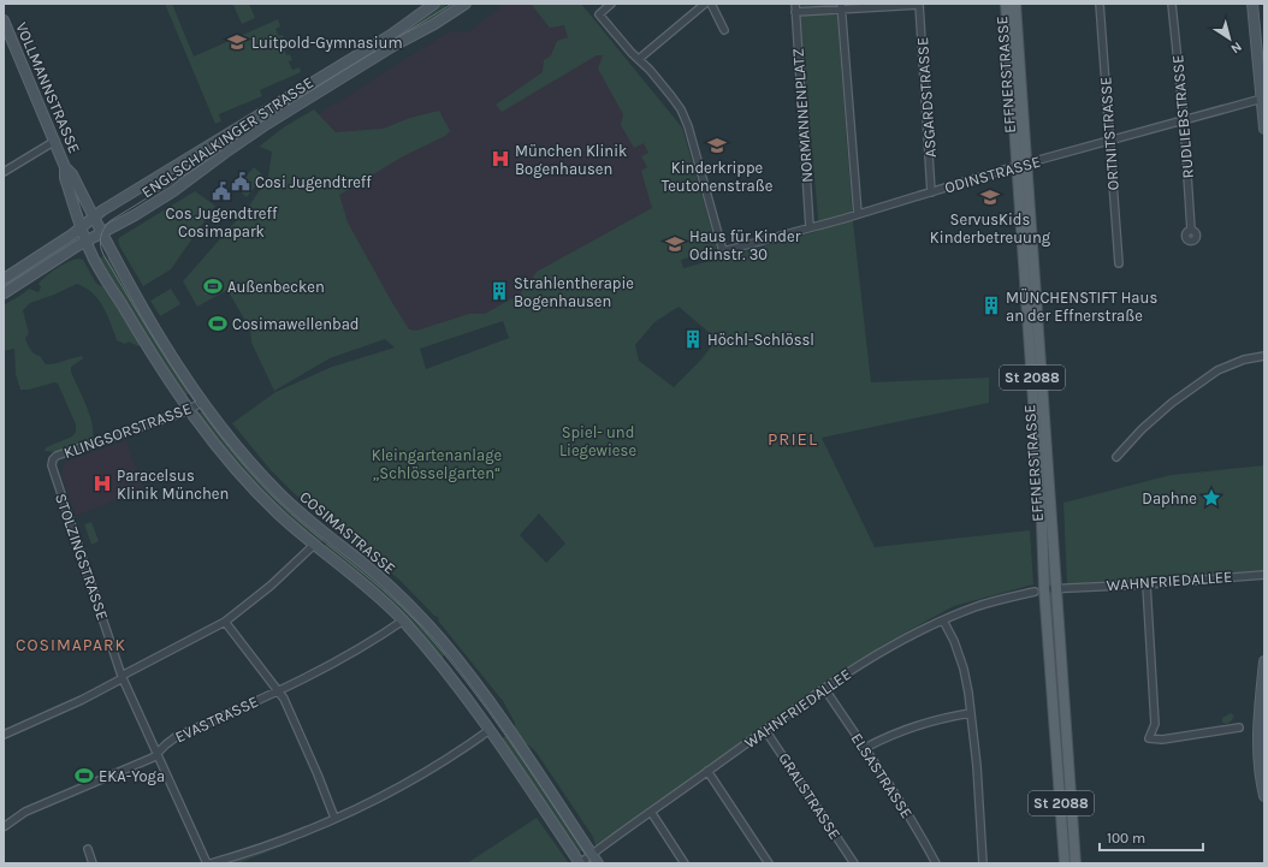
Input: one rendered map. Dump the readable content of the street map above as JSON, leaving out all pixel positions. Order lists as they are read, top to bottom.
{
  "streets": {
    "main road": [
      "EFFNERSTRASSE",
      "VOLLMANNSTRASSE",
      "ENGLSCHALKINGER STRASSE",
      "St 2088",
      "COSIMASTRASSE"
    ],
    "street": [
      "ASGARDSTRASSE",
      "NORMANNENPLATZ",
      "RUDLIEBSTRASSE",
      "ORTNITSTRASSE",
      "ODINSTRASSE",
      "KLINGSORSTRASSE",
      "STOLZINGSTRASSE",
      "WAHNFRIEDALLEE",
      "EVASTRASSE",
      "ELSASTRASSE",
      "GRALSTRASSE"
    ]
  },
  "crossings": [
    ["EFFNERSTRASSE", "ODINSTRASSE"],
    ["EFFNERSTRASSE", "WAHNFRIEDALLEE"],
    ["VOLLMANNSTRASSE", "ENGLSCHALKINGER STRASSE"],
    ["VOLLMANNSTRASSE", "COSIMASTRASSE"],
    ["ASGARDSTRASSE", "ODINSTRASSE"],
    ["NORMANNENPLATZ", "ODINSTRASSE"],
    ["RUDLIEBSTRASSE", "ODINSTRASSE"],
    ["ORTNITSTRASSE", "ODINSTRASSE"],
    ["ENGLSCHALKINGER STRASSE", "COSIMASTRASSE"],
    ["KLINGSORSTRASSE", "COSIMASTRASSE"],
    ["KLINGSORSTRASSE", "STOLZINGSTRASSE"],
    ["COSIMASTRASSE", "WAHNFRIEDALLEE"],
    ["COSIMASTRASSE", "EVASTRASSE"],
    ["STOLZINGSTRASSE", "EVASTRASSE"],
    ["WAHNFRIEDALLEE", "ELSASTRASSE"],
    ["WAHNFRIEDALLEE", "GRALSTRASSE"]
  ],
  "districts": ["PRIEL", "COSIMAPARK"],
  "parks": ["Spiel- und Liegewiese", "Kleingartenanlage „Schlösselgarten“"],
  "places": {
    "school or university": [
      "Luitpold-Gymnasium",
      "Kinderkrippe Teutonenstraße",
      "ServusKids Kinderbetreuung",
      "Haus für Kinder Odinstr. 30"
    ],
    "hospital": ["München Klinik Bogenhausen", "Paracelsus Klinik München"],
    "public building": ["Cosi Jugendtreff", "Cos Jugendtreff Cosimapark"],
    "sports": ["Außenbecken", "Cosimawellenbad", "EKA-Yoga"],
    "building": ["Strahlentherapie Bogenhausen", "MÜNCHENSTIFT Haus an der Effnerstraße", "Höchl-Schlössl"],
    "place": ["Daphne"]
  },
  "scale_bar": "100 m",
  "north": "bottom right"
}
